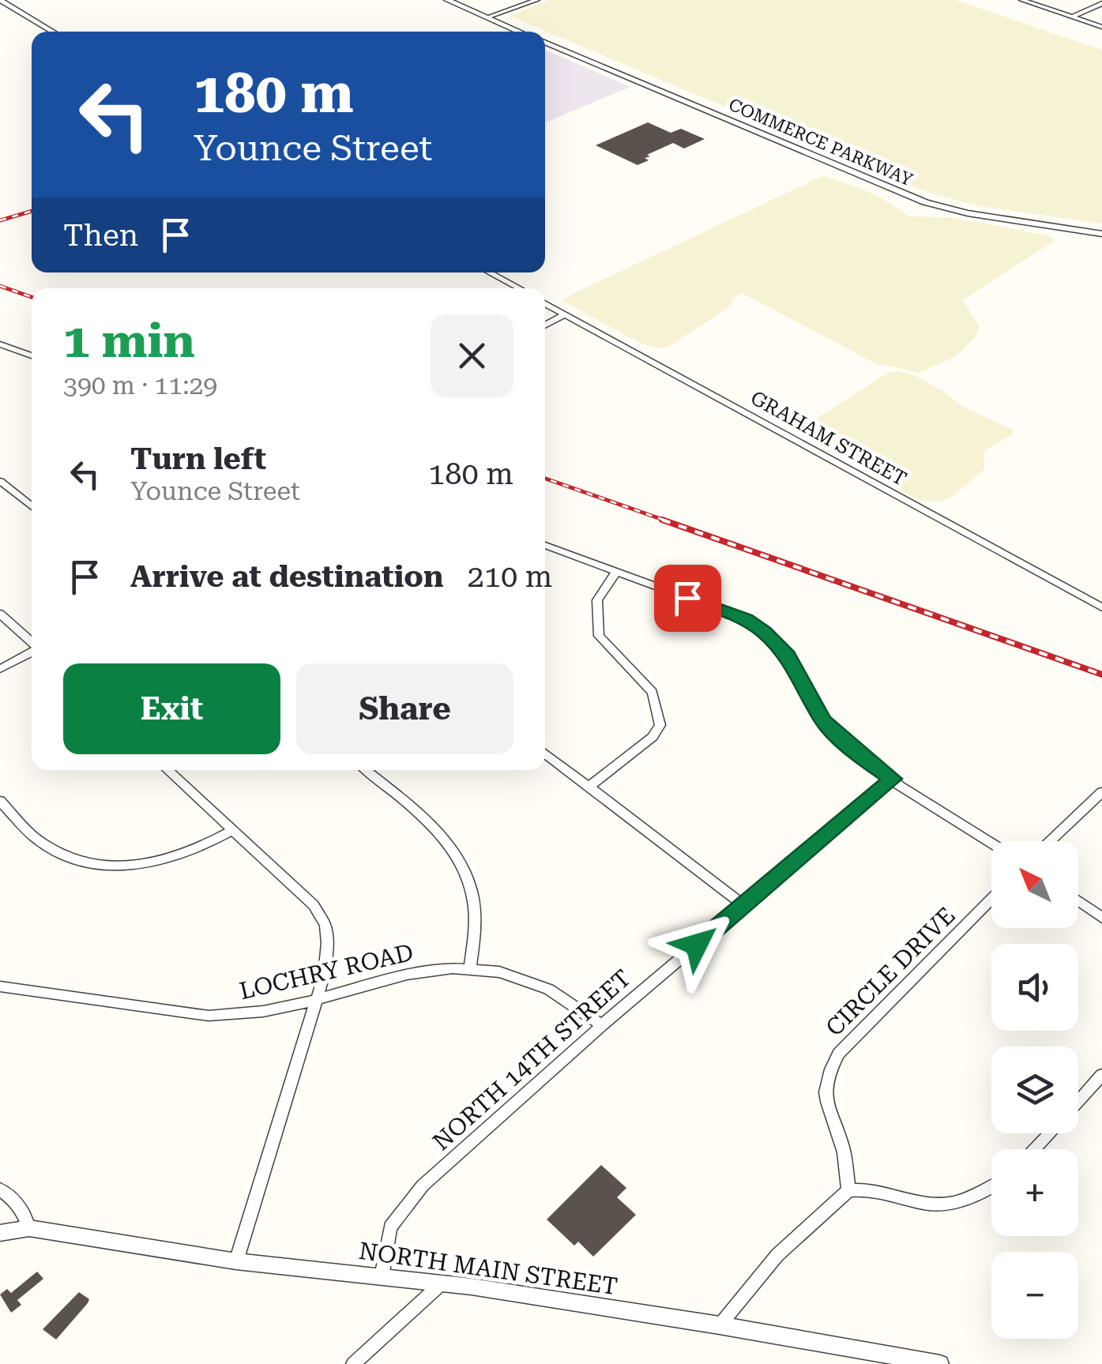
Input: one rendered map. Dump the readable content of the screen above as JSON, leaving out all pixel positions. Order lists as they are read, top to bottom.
{
  "streets": {
    "street": [
      "COMMERCE PARKWAY",
      "GRAHAM STREET",
      "LOCHRY ROAD",
      "CIRCLE DRIVE",
      "NORTH 14TH STREET",
      "NORTH MAIN STREET"
    ]
  },
  "crossings": [
    ["LOCHRY ROAD", "NORTH 14TH STREET"],
    ["NORTH 14TH STREET", "NORTH MAIN STREET"]
  ],
  "north": "top left",
  "page": {
    "turn": ["180 m", "Younce Street"],
    "then": "Then",
    "heading": ["1 min", "390 m · 11:29"],
    "list": [
      {
        "name": "Turn left",
        "note": "Younce Street",
        "value": "180 m"
      },
      {
        "name": "Arrive at destination",
        "value": "210 m"
      }
    ],
    "buttons": ["Exit", "Share"],
    "map_buttons": ["+", "−"]
  }
}
